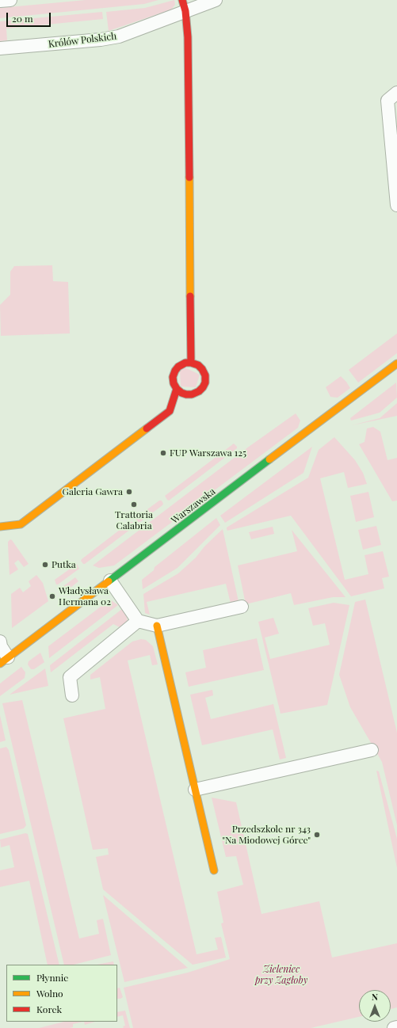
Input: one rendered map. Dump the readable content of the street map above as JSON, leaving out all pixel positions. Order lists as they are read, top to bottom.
{
  "streets": {
    "street": ["Królów Polskich", "Warszawska"]
  },
  "parks": ["Zieleniec przy Zagłoby"],
  "places": [
    "FUP Warszawa 125",
    "Galeria Gawra",
    "Trattoria Calabria",
    "Putka",
    "Władysława Hermana 02",
    "Przedszkole nr 343 \"Na Miodowej Górce\""
  ],
  "legend": ["Płynnie", "Wolno", "Korek"],
  "scale_bar": "20 m",
  "north": "top"
}
